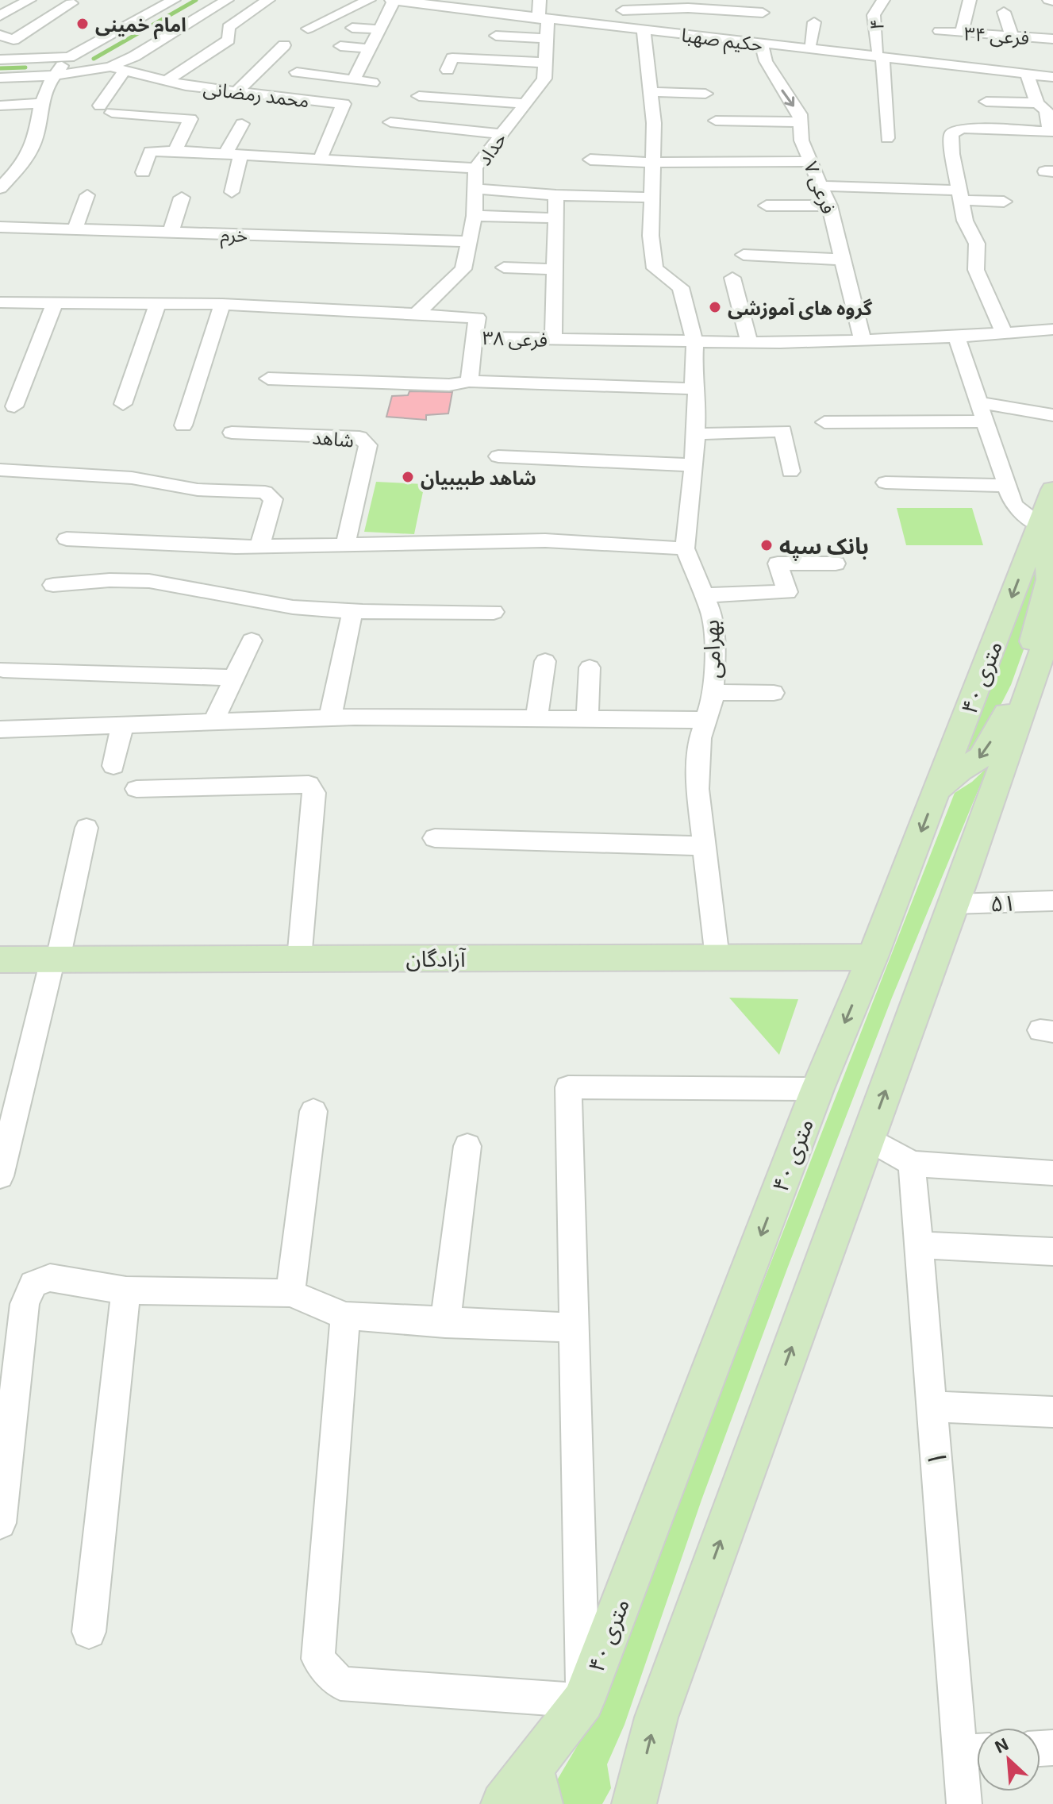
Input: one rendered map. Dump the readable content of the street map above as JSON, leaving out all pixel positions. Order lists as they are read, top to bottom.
{
  "streets": {
    "main road": ["۴۰ متری", "آزادگان"],
    "street": [
      "۴",
      "فرعی ۳۴",
      "حکیم صهبا",
      "محمد رمضانی",
      "حداد",
      "فرعی ۷",
      "خرم",
      "فرعی ۳۸",
      "شاهد",
      "بهرامی",
      "۵۱",
      "۱"
    ]
  },
  "crossings": [
    ["۴", "حکیم صهبا"],
    ["فرعی ۳۴", "حکیم صهبا"],
    ["حکیم صهبا", "حداد"],
    ["حکیم صهبا", "فرعی ۷"],
    ["حداد", "خرم"],
    ["حداد", "فرعی ۳۸"],
    ["فرعی ۷", "فرعی ۳۸"],
    ["فرعی ۳۸", "بهرامی"],
    ["بهرامی", "آزادگان"],
    ["۴۰ متری", "آزادگان"]
  ],
  "places": [
    "امام خمینی",
    "گروه های آموزشی",
    "شاهد طبیبیان",
    "بانک سپه"
  ],
  "north": "top left"
}
